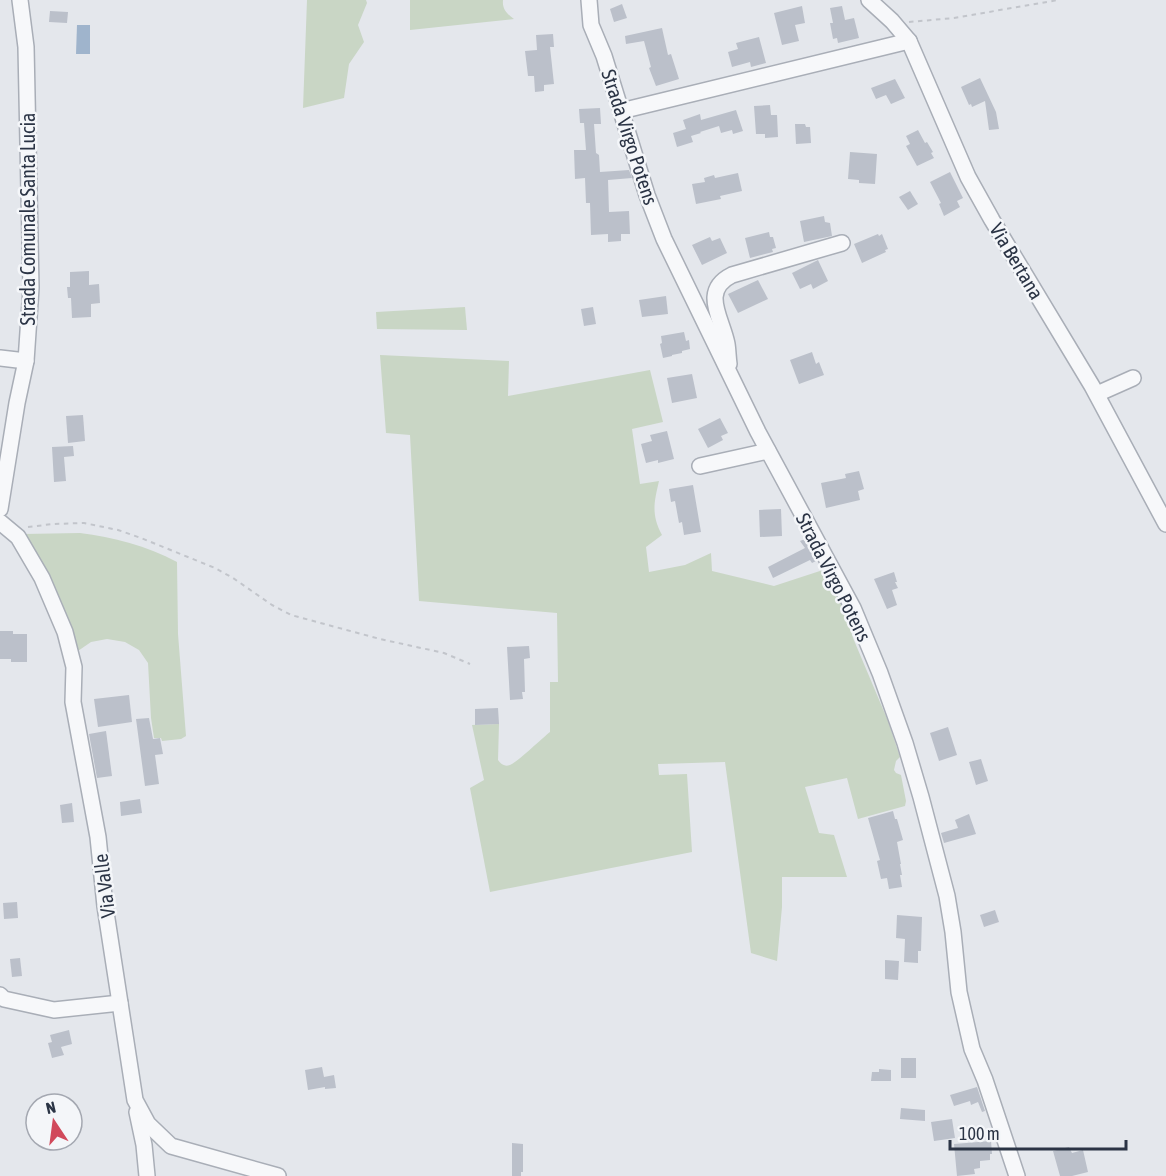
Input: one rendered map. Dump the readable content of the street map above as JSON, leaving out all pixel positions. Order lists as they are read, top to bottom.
{
  "streets": {
    "street": [
      "Strada Virgo Potens",
      "Strada Comunale Santa Lucia",
      "Via Bertana",
      "Via Valle"
    ]
  },
  "scale_bar": "100 m",
  "north": "top"
}
